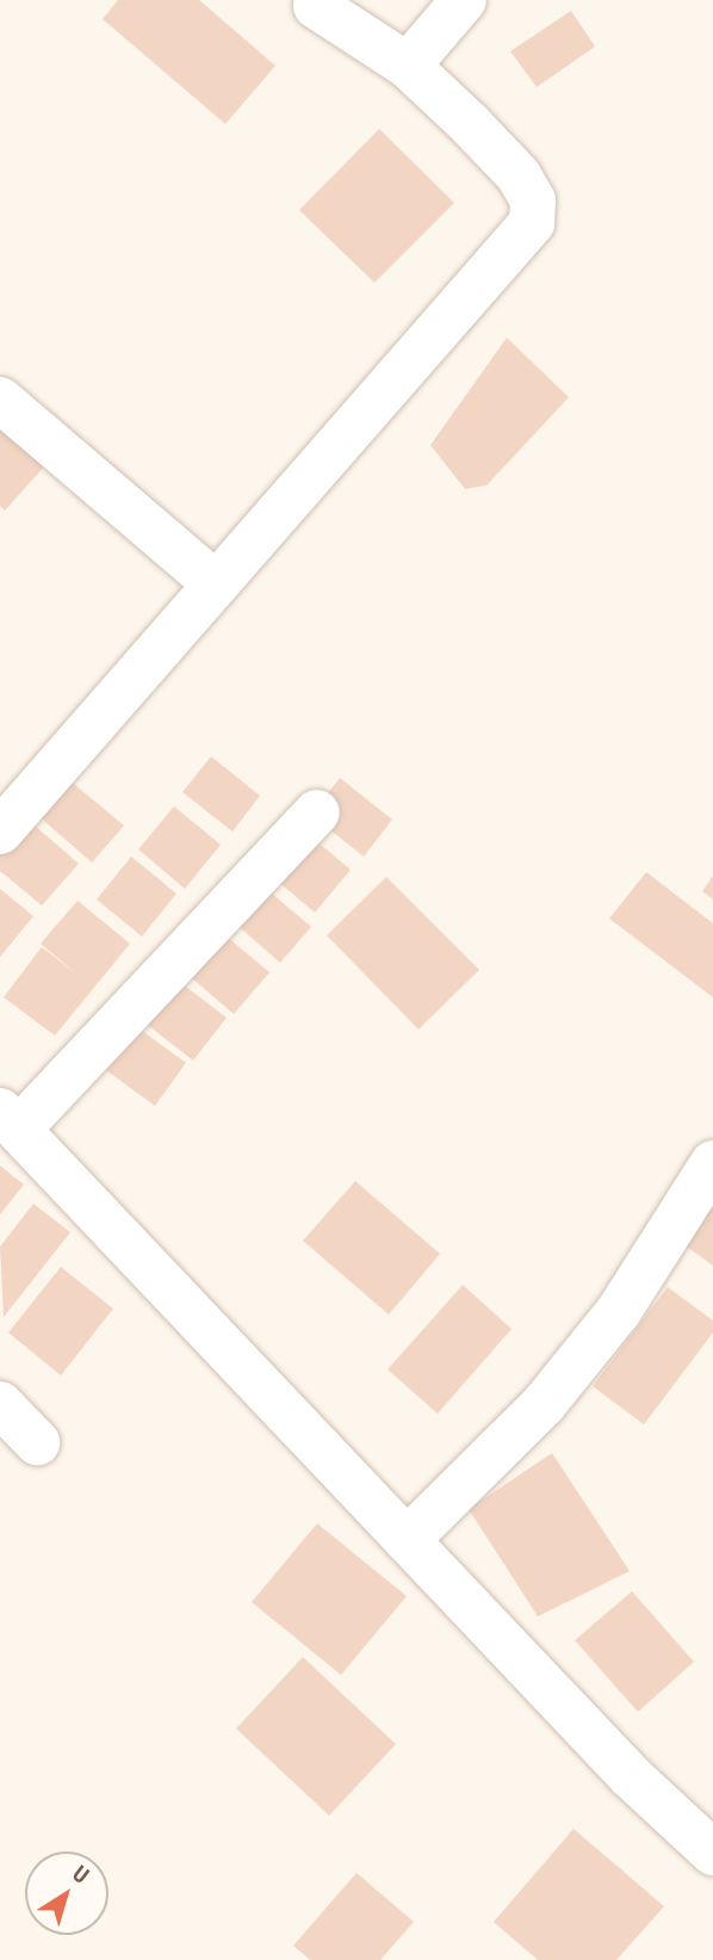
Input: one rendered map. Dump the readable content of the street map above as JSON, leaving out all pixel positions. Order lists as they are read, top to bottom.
{
  "north": "top right"
}
